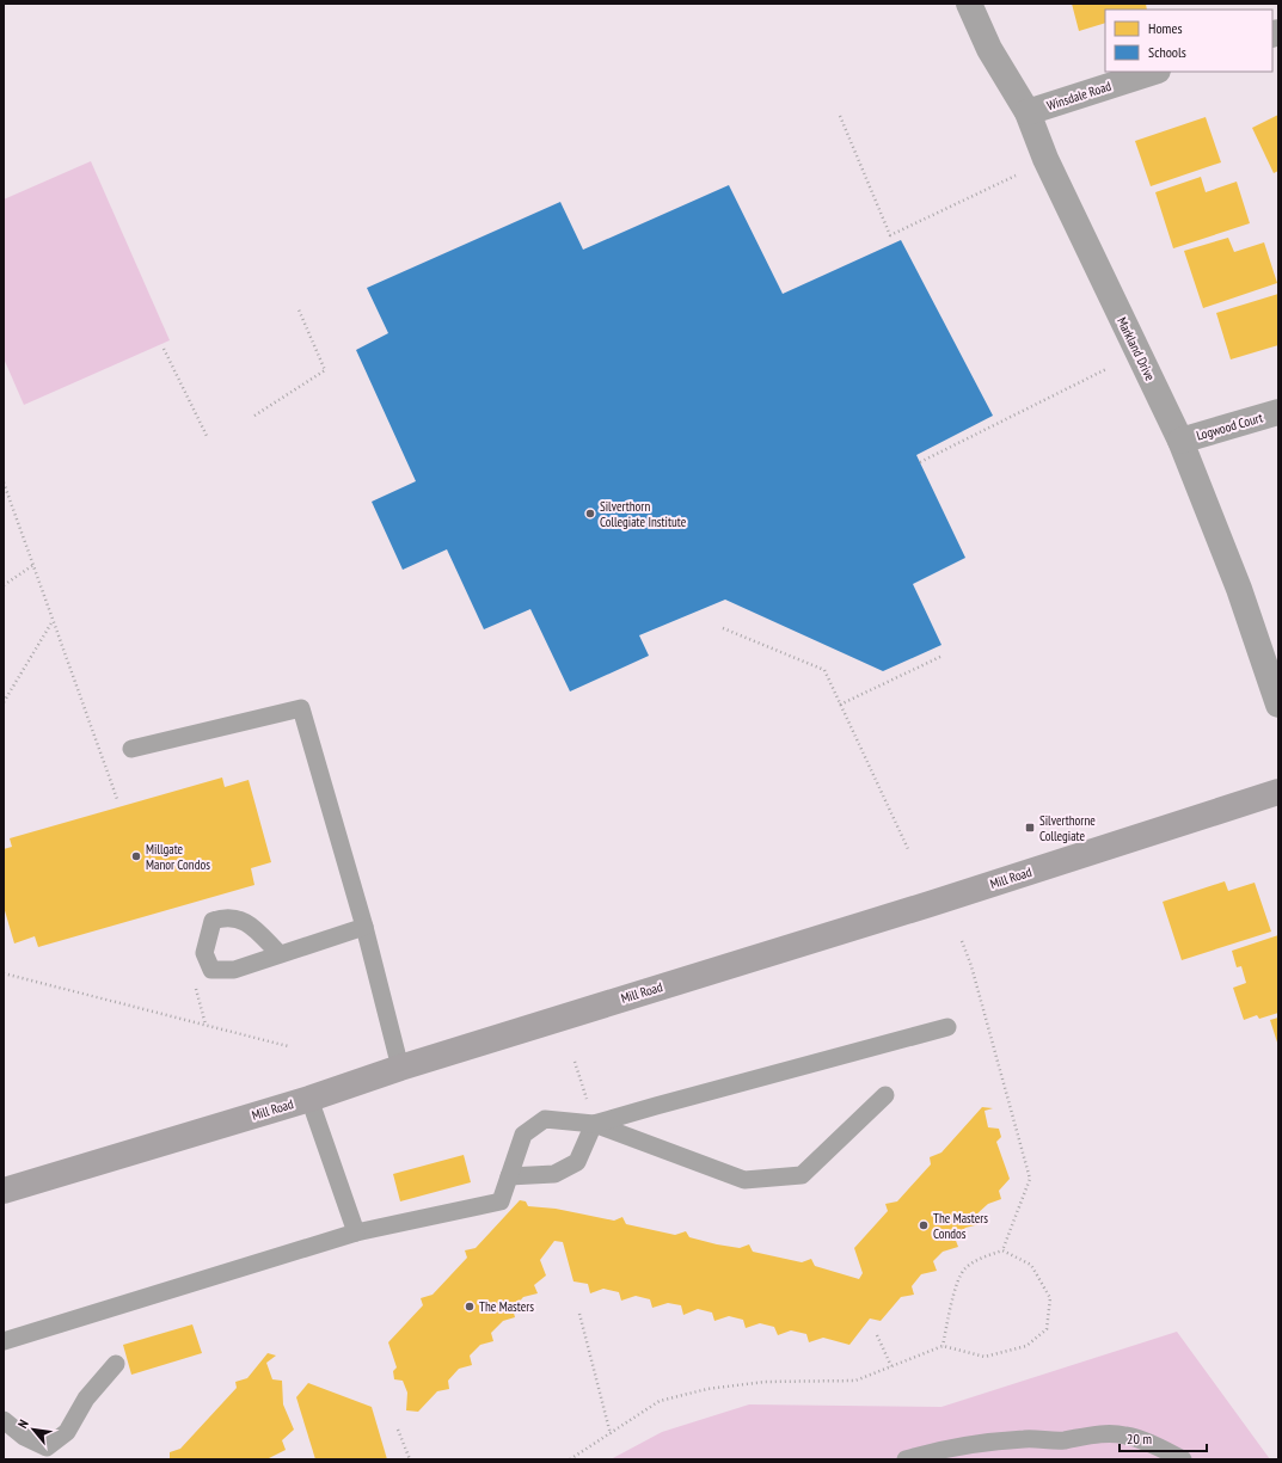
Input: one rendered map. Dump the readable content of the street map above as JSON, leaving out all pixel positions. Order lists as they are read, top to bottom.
{
  "streets": {
    "street": [
      "Winsdale Road",
      "Markland Drive",
      "Logwood Court",
      "Mill Road"
    ]
  },
  "crossings": [
    ["Winsdale Road", "Markland Drive"],
    ["Markland Drive", "Logwood Court"]
  ],
  "places": {
    "other": [
      "Silverthorn Collegiate Institute",
      "Millgate Manor Condos",
      "The Masters Condos",
      "The Masters"
    ],
    "transit": ["Silverthorne Collegiate"]
  },
  "legend": ["Homes", "Schools"],
  "scale_bar": "20 m",
  "north": "top left"
}
